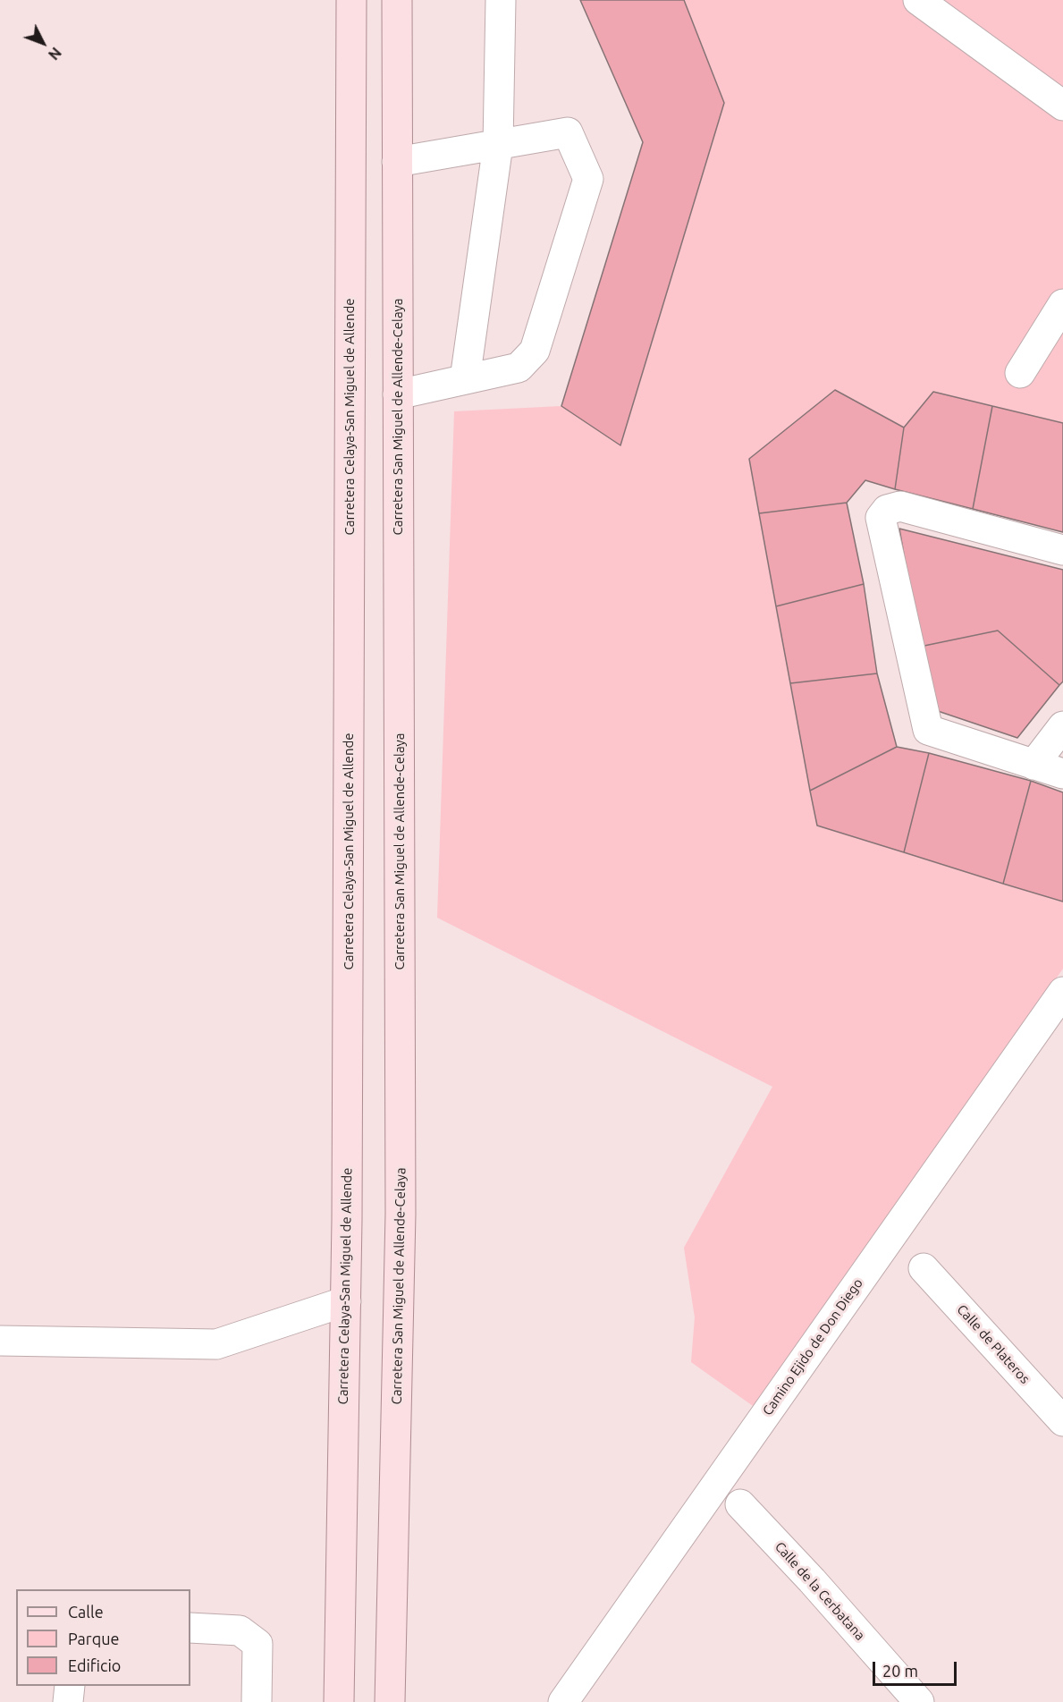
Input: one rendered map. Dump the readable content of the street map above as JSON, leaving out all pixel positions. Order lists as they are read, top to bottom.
{
  "streets": {
    "main road": ["Carretera Celaya-San Miguel de Allende", "Carretera San Miguel de Allende-Celaya"],
    "street": ["Calle de Plateros", "Camino Ejido de Don Diego", "Calle de la Cerbatana"]
  },
  "legend": ["Calle", "Parque", "Edificio"],
  "scale_bar": "20 m",
  "north": "bottom right"
}
